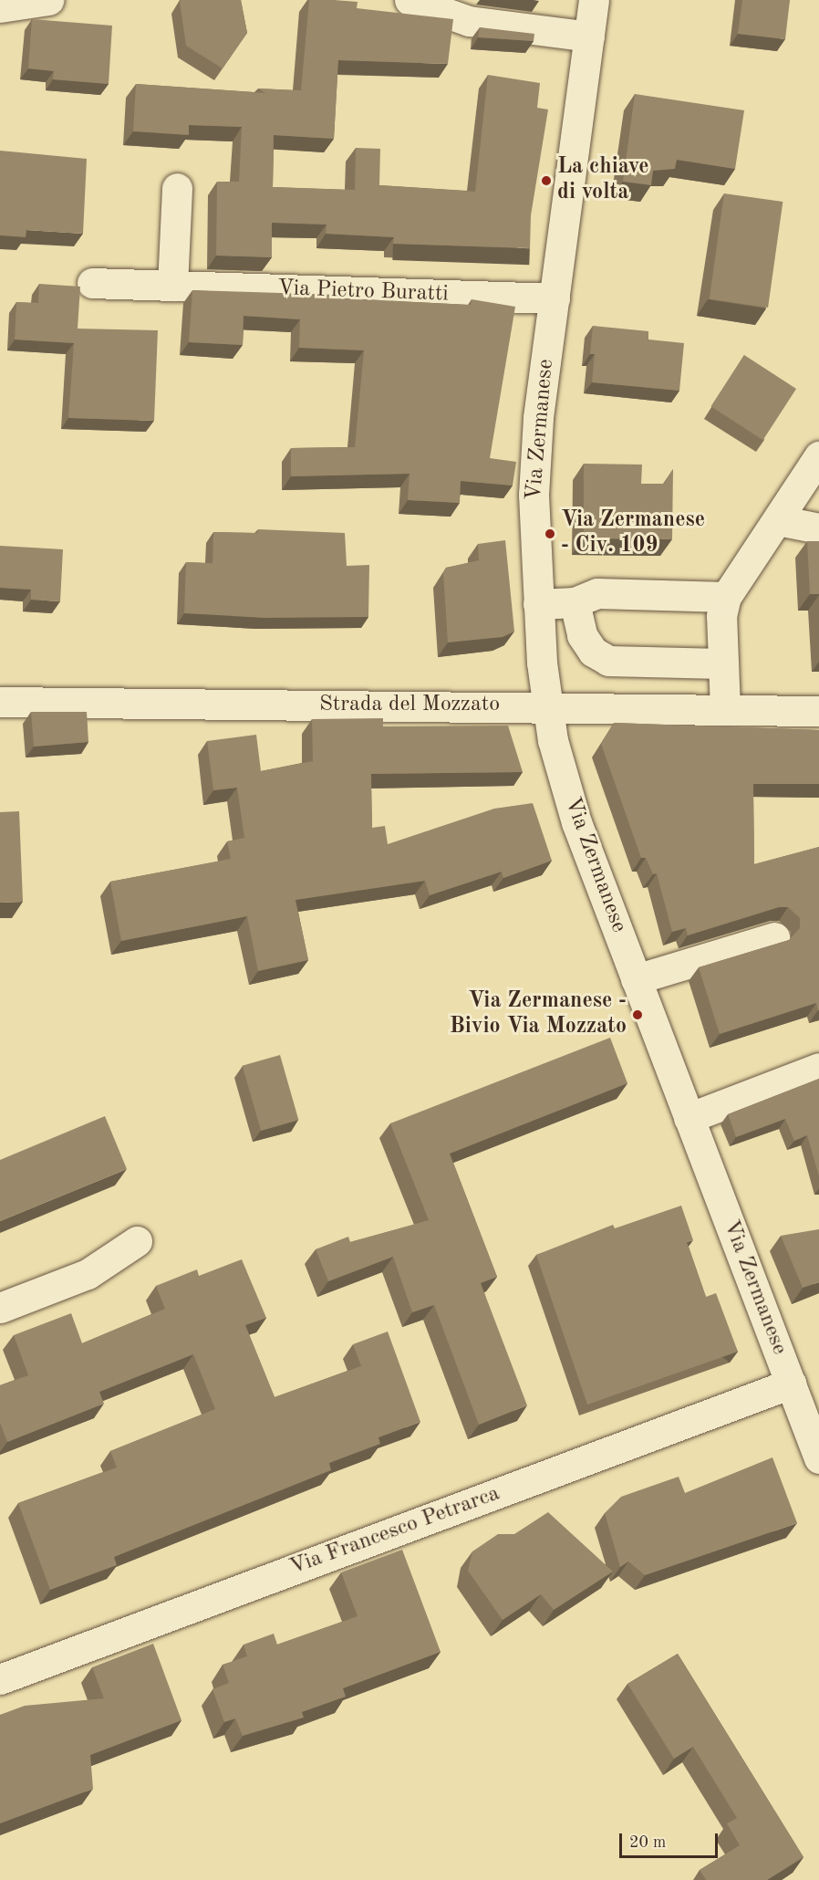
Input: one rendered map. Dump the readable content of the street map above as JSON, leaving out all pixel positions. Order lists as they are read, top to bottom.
{
  "streets": {
    "street": [
      "Via Pietro Buratti",
      "Via Zermanese",
      "Strada del Mozzato",
      "Via Francesco Petrarca"
    ]
  },
  "crossings": [
    ["Via Pietro Buratti", "Via Zermanese"],
    ["Via Zermanese", "Strada del Mozzato"],
    ["Via Zermanese", "Via Francesco Petrarca"]
  ],
  "places": ["La chiave di volta", "Via Zermanese - Civ. 109", "Via Zermanese - Bivio Via Mozzato"],
  "scale_bar": "20 m"
}
